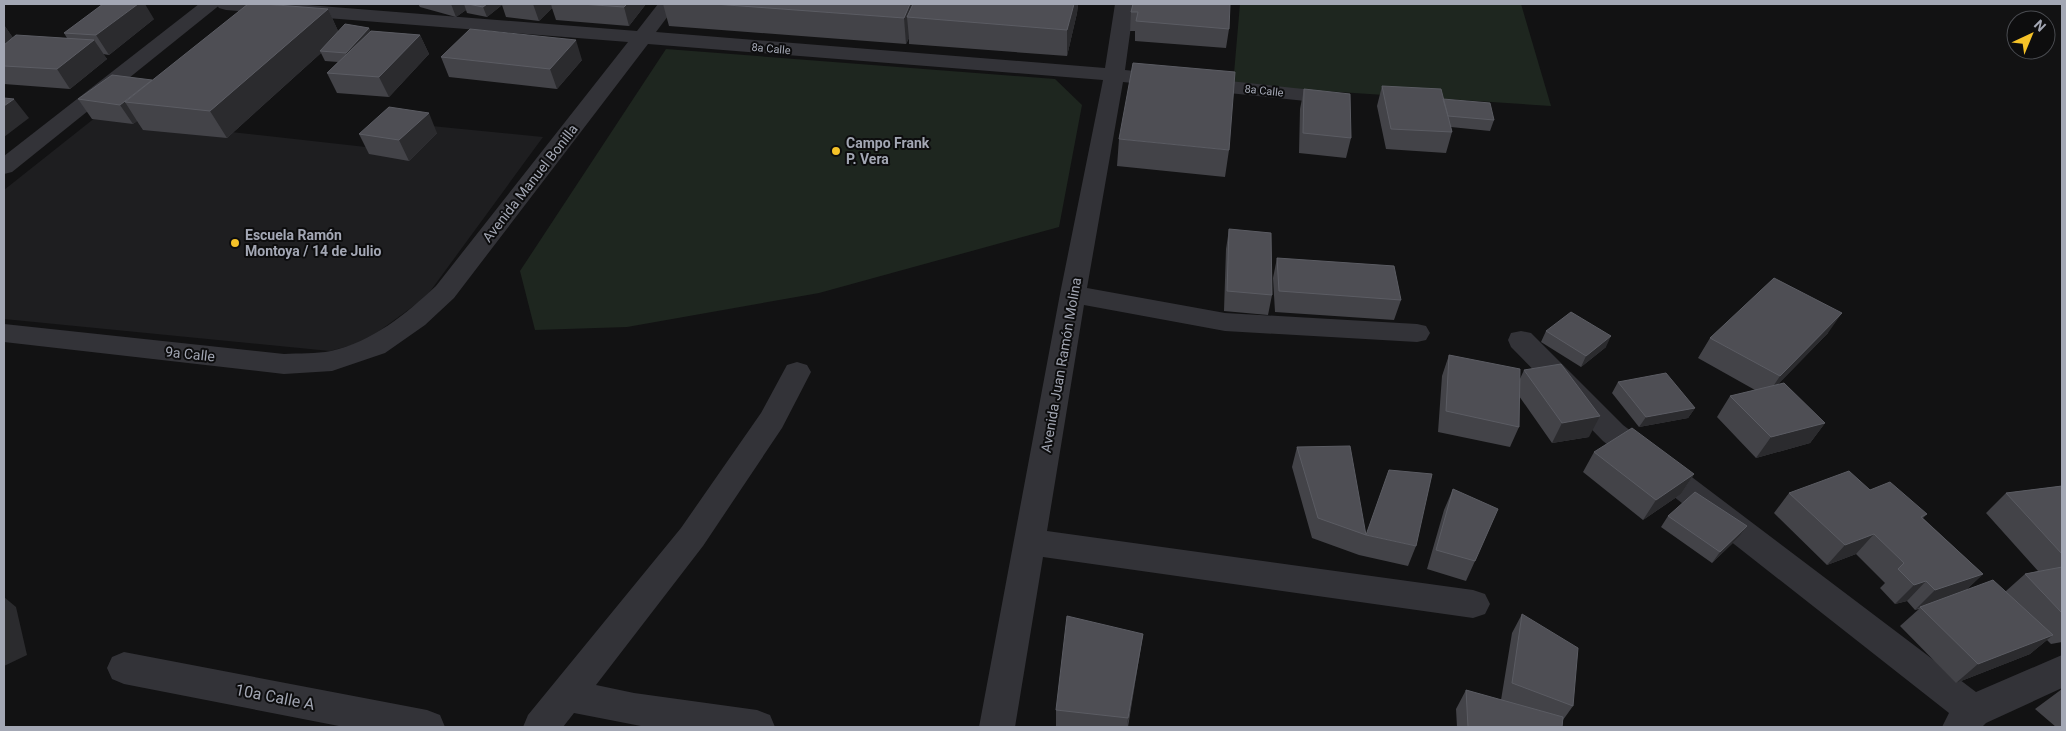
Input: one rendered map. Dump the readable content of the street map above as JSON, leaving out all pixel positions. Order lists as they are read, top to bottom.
{
  "streets": {
    "street": [
      "8a Calle",
      "Avenida Manuel Bonilla",
      "9a Calle",
      "Avenida Juan Ramón Molina",
      "10a Calle A"
    ]
  },
  "crossings": [
    ["8a Calle", "Avenida Manuel Bonilla"],
    ["8a Calle", "Avenida Juan Ramón Molina"],
    ["Avenida Manuel Bonilla", "9a Calle"]
  ],
  "places": ["Campo Frank P. Vera", "Escuela Ramón Montoya / 14 de Julio"],
  "north": "top right"
}
